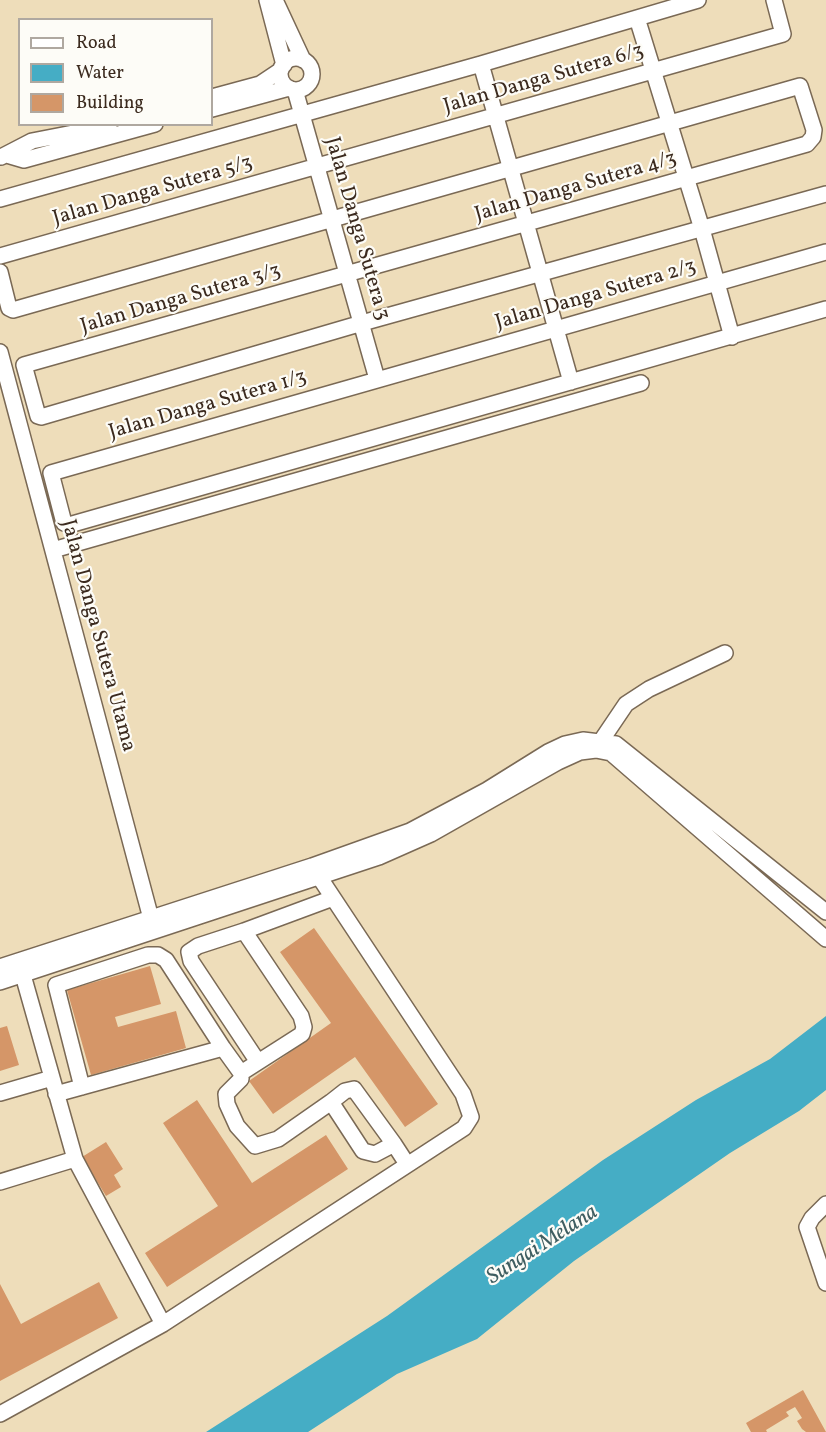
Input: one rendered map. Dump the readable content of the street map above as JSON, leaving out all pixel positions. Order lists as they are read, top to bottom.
{
  "streets": {
    "street": [
      "Jalan Danga Sutera 6/3",
      "Jalan Danga Sutera 4/3",
      "Jalan Danga Sutera 5/3",
      "Jalan Danga Sutera 3",
      "Jalan Danga Sutera 2/3",
      "Jalan Danga Sutera 3/3",
      "Jalan Danga Sutera 1/3",
      "Jalan Danga Sutera Utama"
    ]
  },
  "crossings": [
    ["Jalan Danga Sutera 6/3", "Jalan Danga Sutera 5/3"],
    ["Jalan Danga Sutera 6/3", "Jalan Danga Sutera 3"],
    ["Jalan Danga Sutera 4/3", "Jalan Danga Sutera 3"],
    ["Jalan Danga Sutera 4/3", "Jalan Danga Sutera 3/3"],
    ["Jalan Danga Sutera 5/3", "Jalan Danga Sutera 3"],
    ["Jalan Danga Sutera 3", "Jalan Danga Sutera 2/3"],
    ["Jalan Danga Sutera 3", "Jalan Danga Sutera 3/3"],
    ["Jalan Danga Sutera 3", "Jalan Danga Sutera 1/3"],
    ["Jalan Danga Sutera 2/3", "Jalan Danga Sutera 1/3"]
  ],
  "water": ["Sungai Melana"],
  "legend": ["Road", "Water", "Building"]
}
